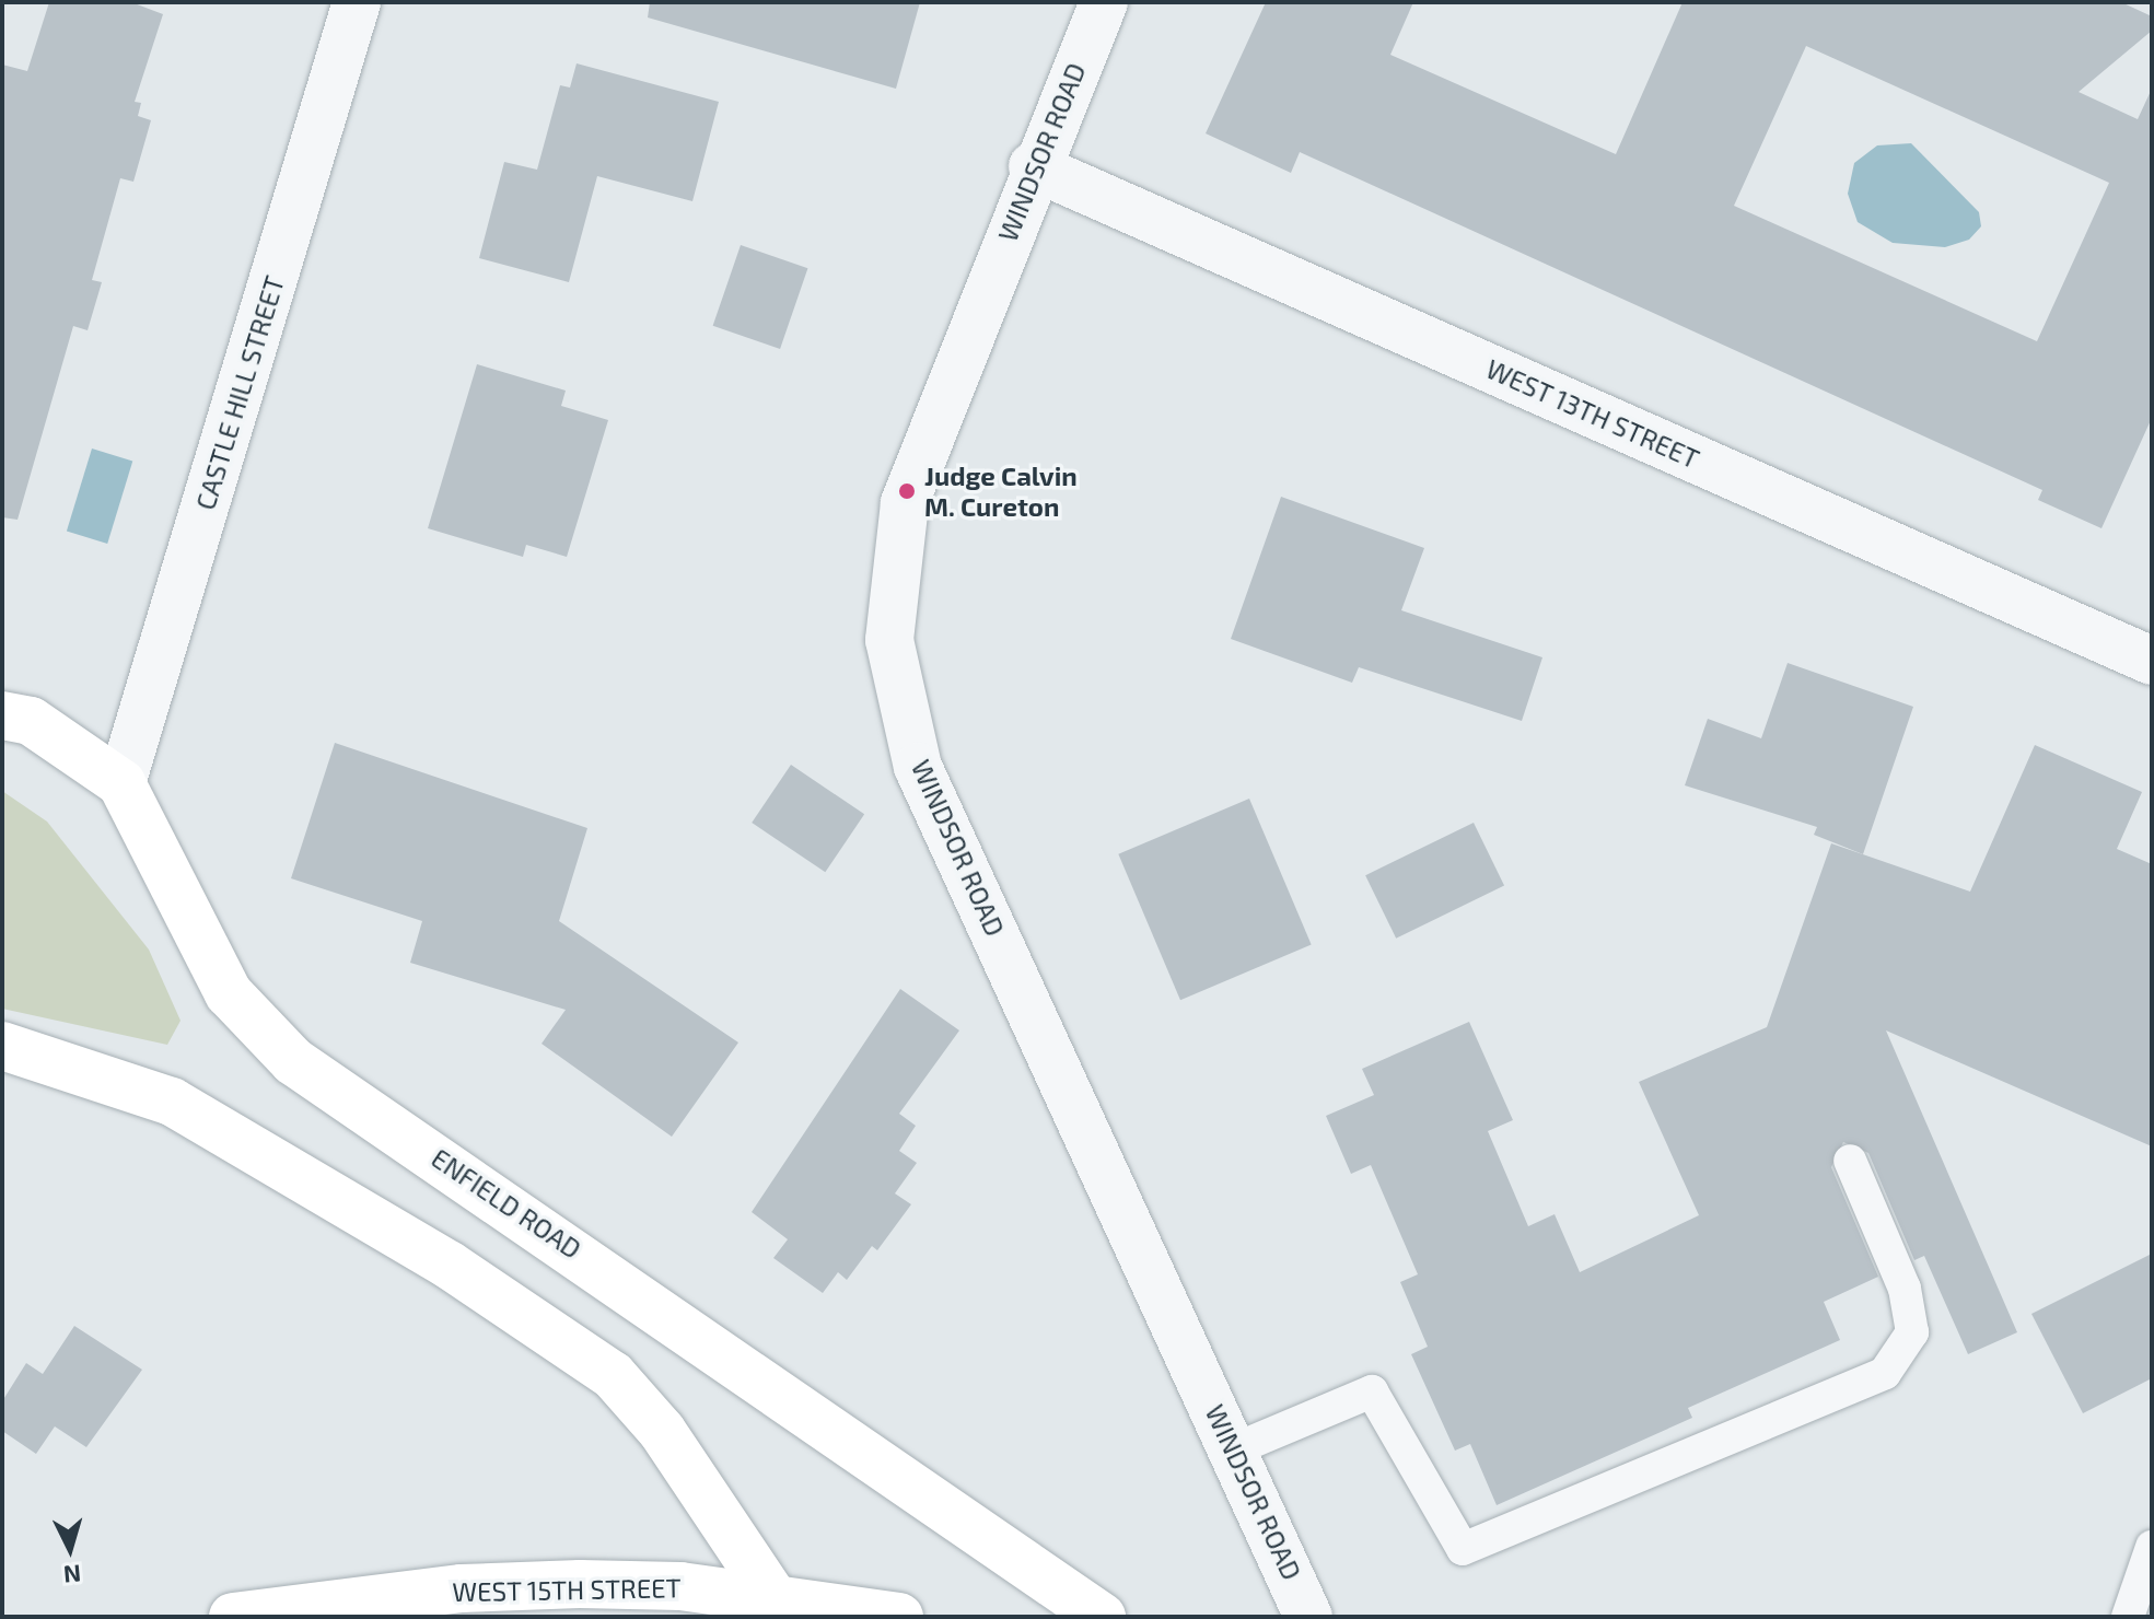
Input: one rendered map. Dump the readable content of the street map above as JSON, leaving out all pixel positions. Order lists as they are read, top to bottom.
{
  "streets": {
    "main road": ["ENFIELD ROAD", "WEST 15TH STREET"],
    "street": ["WINDSOR ROAD", "CASTLE HILL STREET", "WEST 13TH STREET"]
  },
  "crossings": [
    ["WINDSOR ROAD", "WEST 13TH STREET"],
    ["CASTLE HILL STREET", "ENFIELD ROAD"]
  ],
  "places": ["Judge Calvin M. Cureton"],
  "north": "bottom"
}
